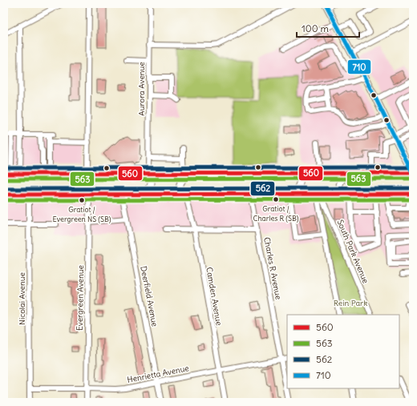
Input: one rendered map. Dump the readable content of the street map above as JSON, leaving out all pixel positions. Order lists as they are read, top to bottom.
{
  "streets": {
    "street": [
      "Aurora Avenue",
      "South Park Avenue",
      "Charles R Avenue",
      "Deerfield Avenue",
      "Camden Avenue",
      "Evergreen Avenue",
      "Nicolai Avenue",
      "Henrietta Avenue"
    ]
  },
  "crossings": [
    ["Charles R Avenue", "Henrietta Avenue"],
    ["Deerfield Avenue", "Henrietta Avenue"],
    ["Camden Avenue", "Henrietta Avenue"],
    ["Evergreen Avenue", "Henrietta Avenue"],
    ["Nicolai Avenue", "Henrietta Avenue"]
  ],
  "parks": ["Rein Park"],
  "places": ["Gratiot / Charles R (SB)", "Gratiot / Evergreen NS (SB)"],
  "lines": [
    "transit line 710",
    "transit line 562",
    "transit line 560",
    "transit line 563"
  ],
  "legend": [
    "560",
    "563",
    "562",
    "710"
  ],
  "scale_bar": "100 m"
}
